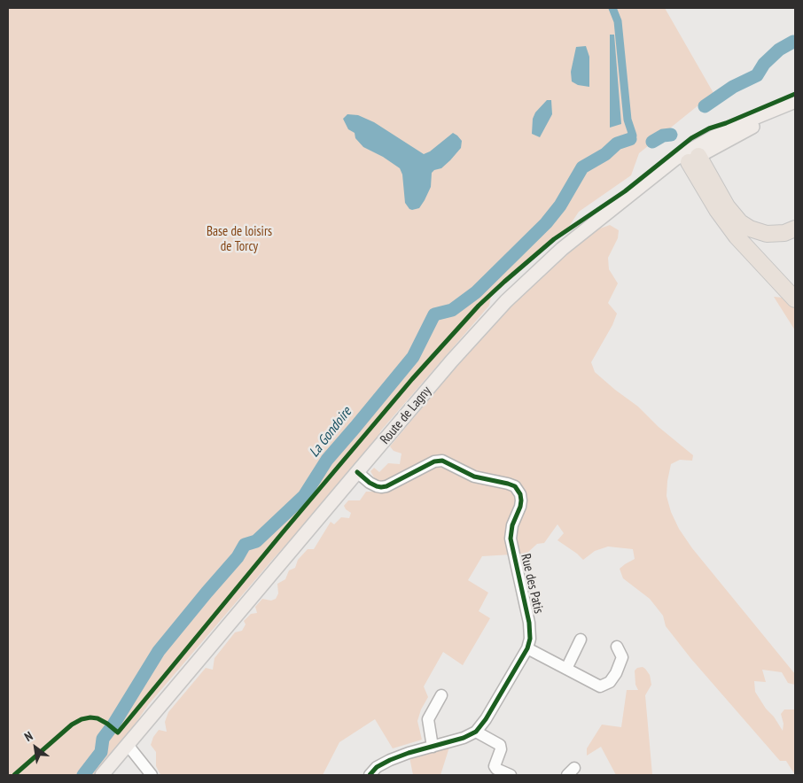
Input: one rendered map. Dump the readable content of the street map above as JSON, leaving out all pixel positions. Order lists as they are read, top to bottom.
{
  "streets": {
    "main road": ["Route de Lagny"],
    "street": ["Rue des Patis"]
  },
  "crossings": [
    ["Route de Lagny", "Rue des Patis"]
  ],
  "water": ["La Gondoire"],
  "parks": ["Base de loisirs de Torcy"],
  "north": "top left"
}
